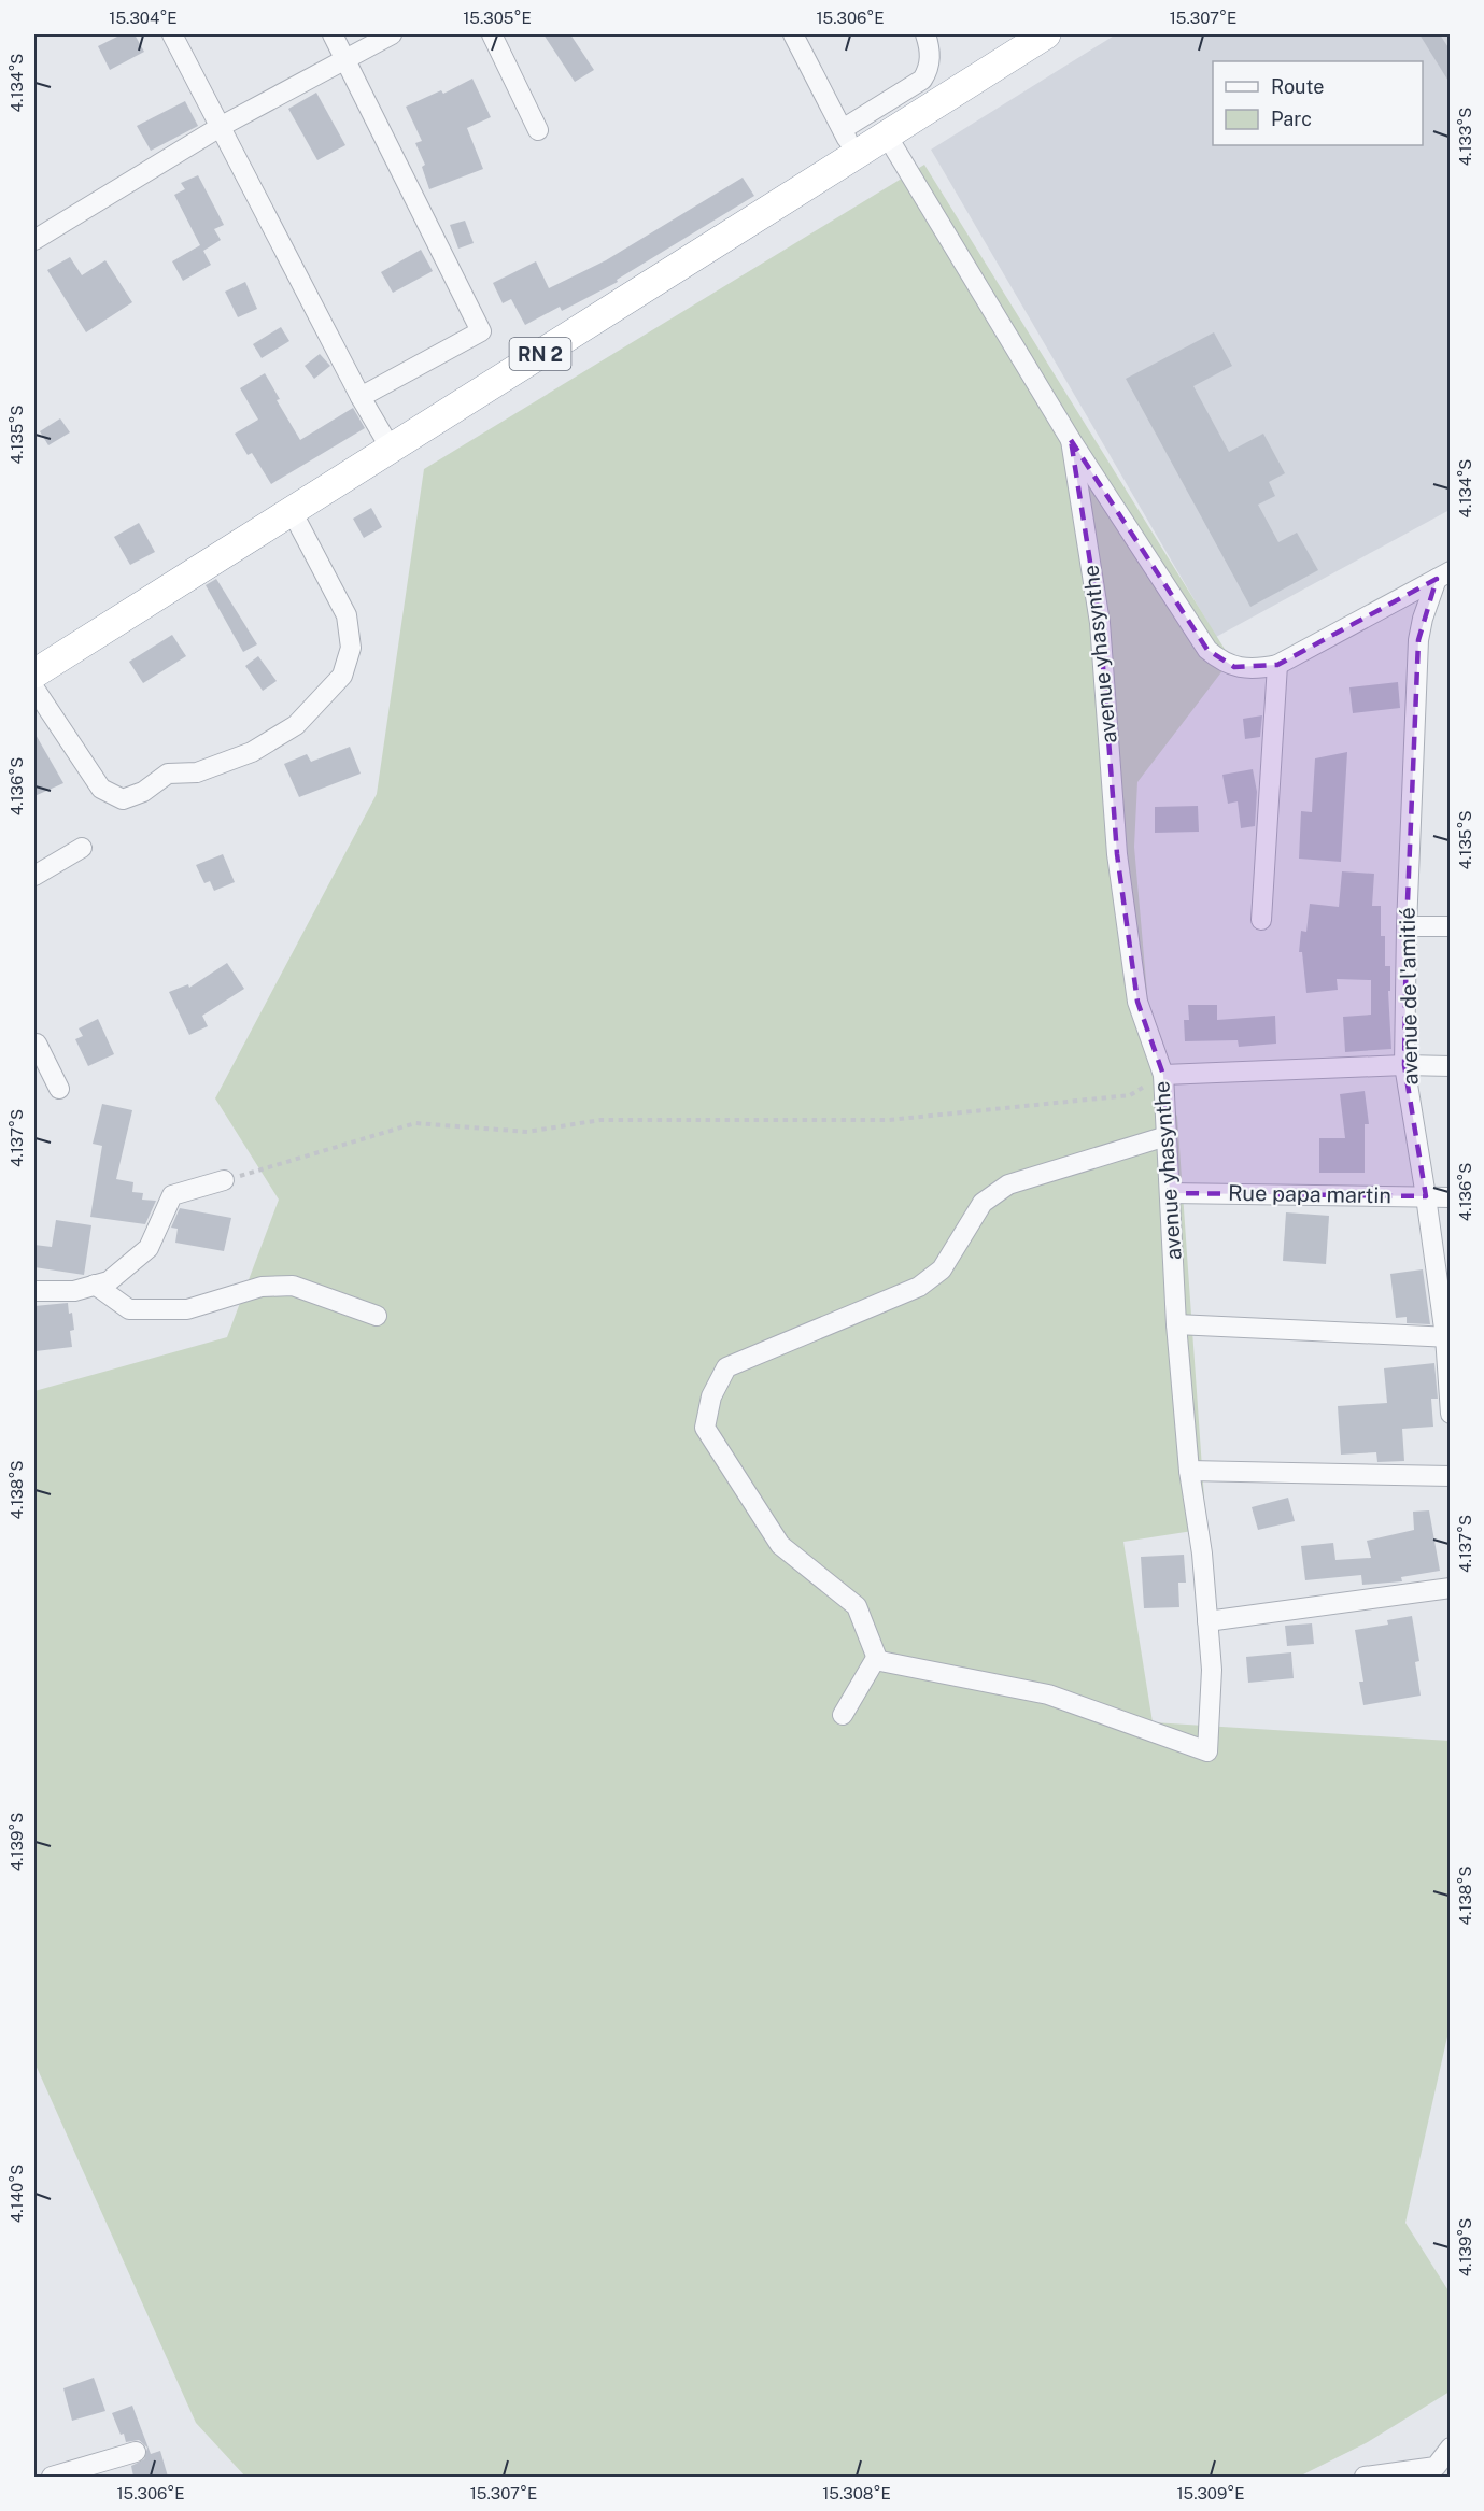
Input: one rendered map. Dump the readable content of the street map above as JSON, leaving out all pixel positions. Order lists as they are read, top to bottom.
{
  "streets": {
    "highway": ["RN 2"],
    "street": ["avenue yhasynthe", "avenue de l'amitié", "Rue papa martin"]
  },
  "crossings": [
    ["avenue yhasynthe", "Rue papa martin"],
    ["avenue de l'amitié", "Rue papa martin"]
  ],
  "legend": ["Route", "Parc"],
  "coordinates": [
    "15.304°E",
    "15.305°E",
    "15.306°E",
    "15.307°E",
    "4.134°S",
    "4.133°S",
    "4.135°S",
    "4.136°S",
    "4.137°S",
    "4.138°S",
    "4.139°S",
    "4.140°S",
    "15.308°E",
    "15.309°E"
  ]
}
